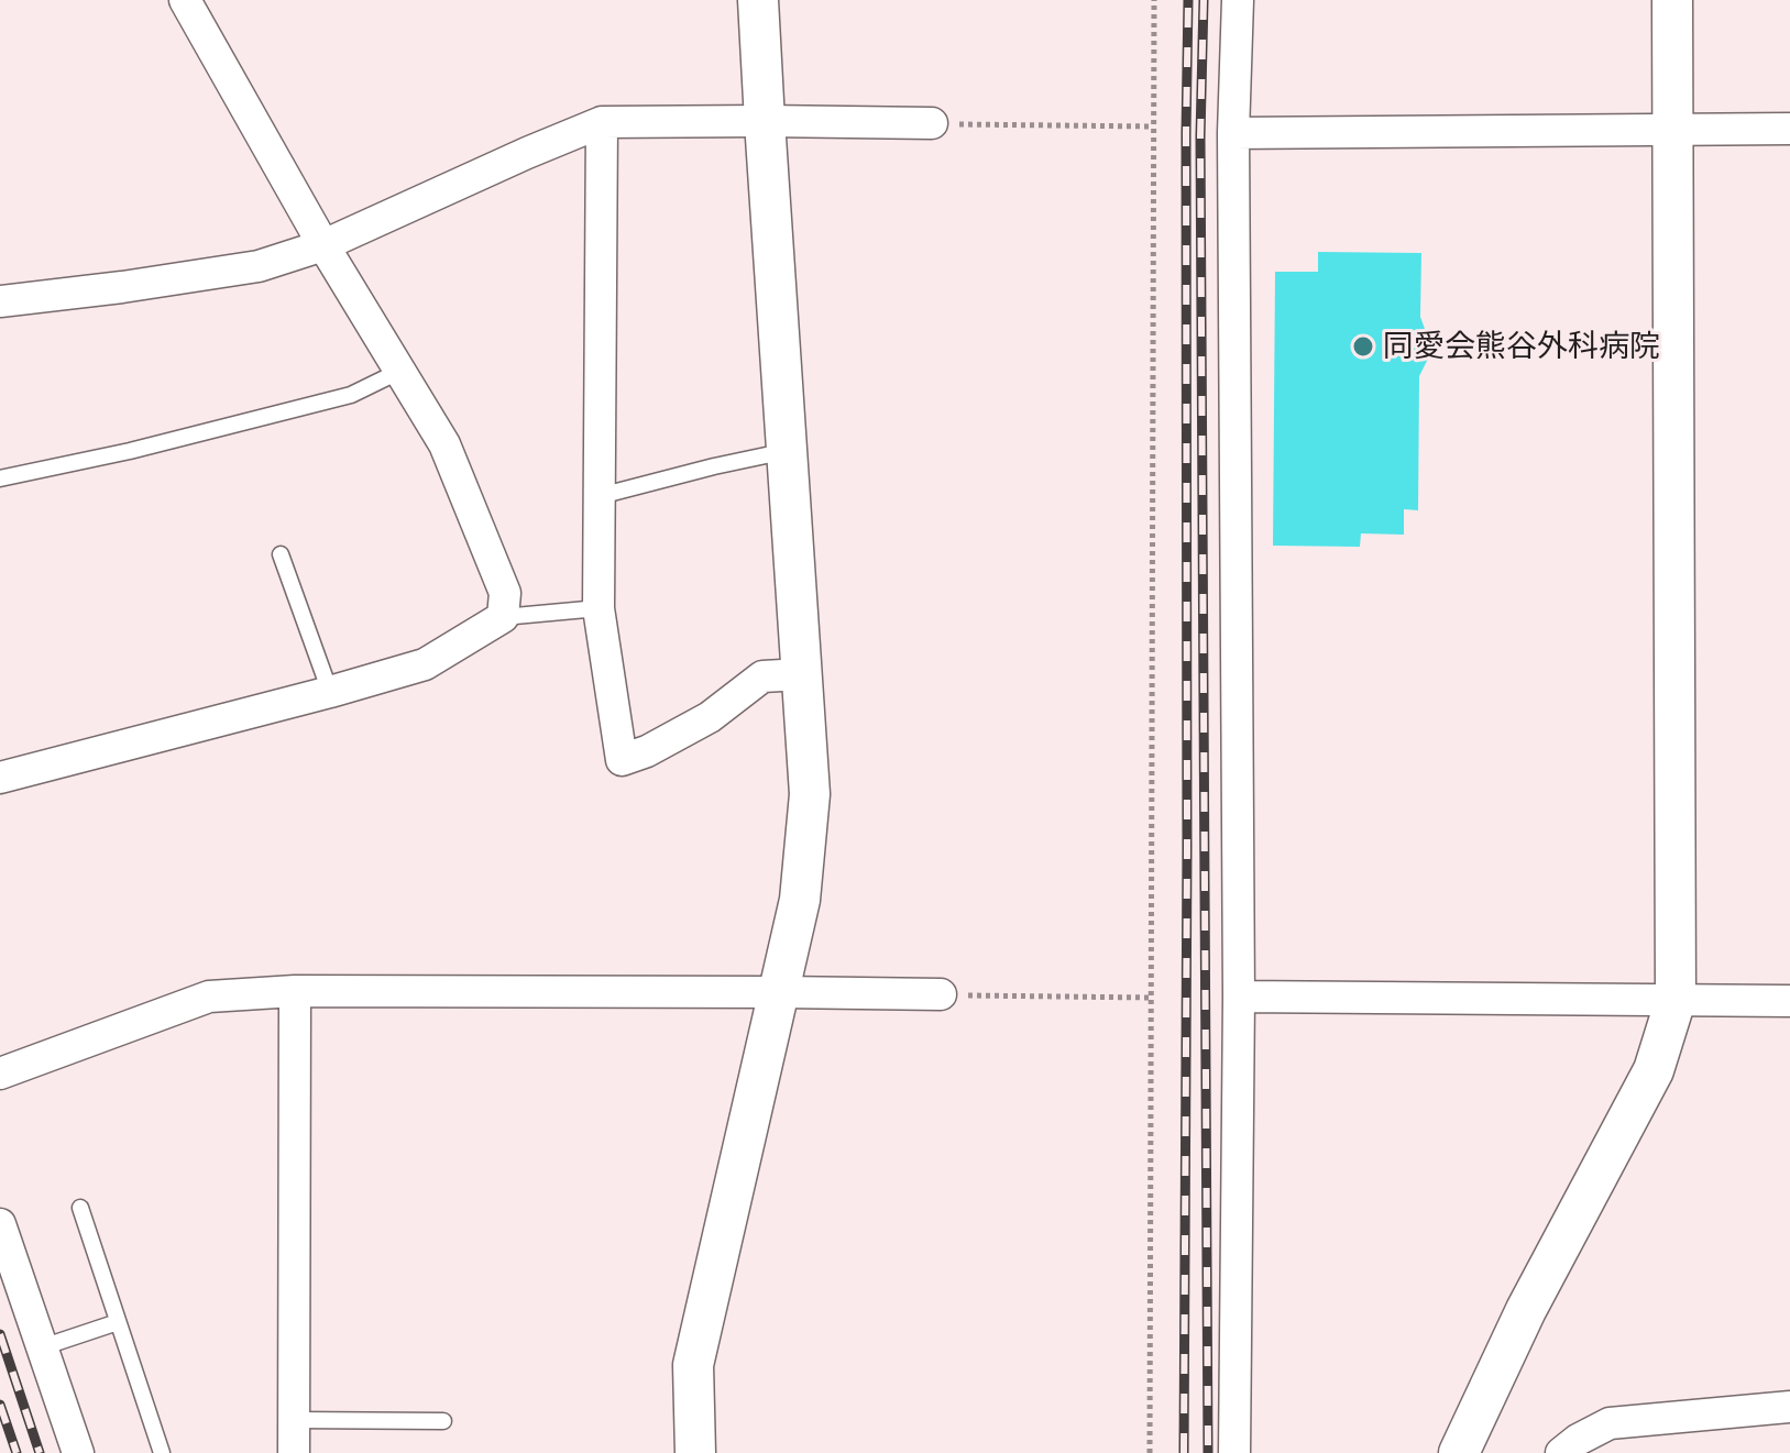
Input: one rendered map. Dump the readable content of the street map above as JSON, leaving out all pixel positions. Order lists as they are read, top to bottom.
{
  "places": ["同愛会熊谷外科病院"]
}
